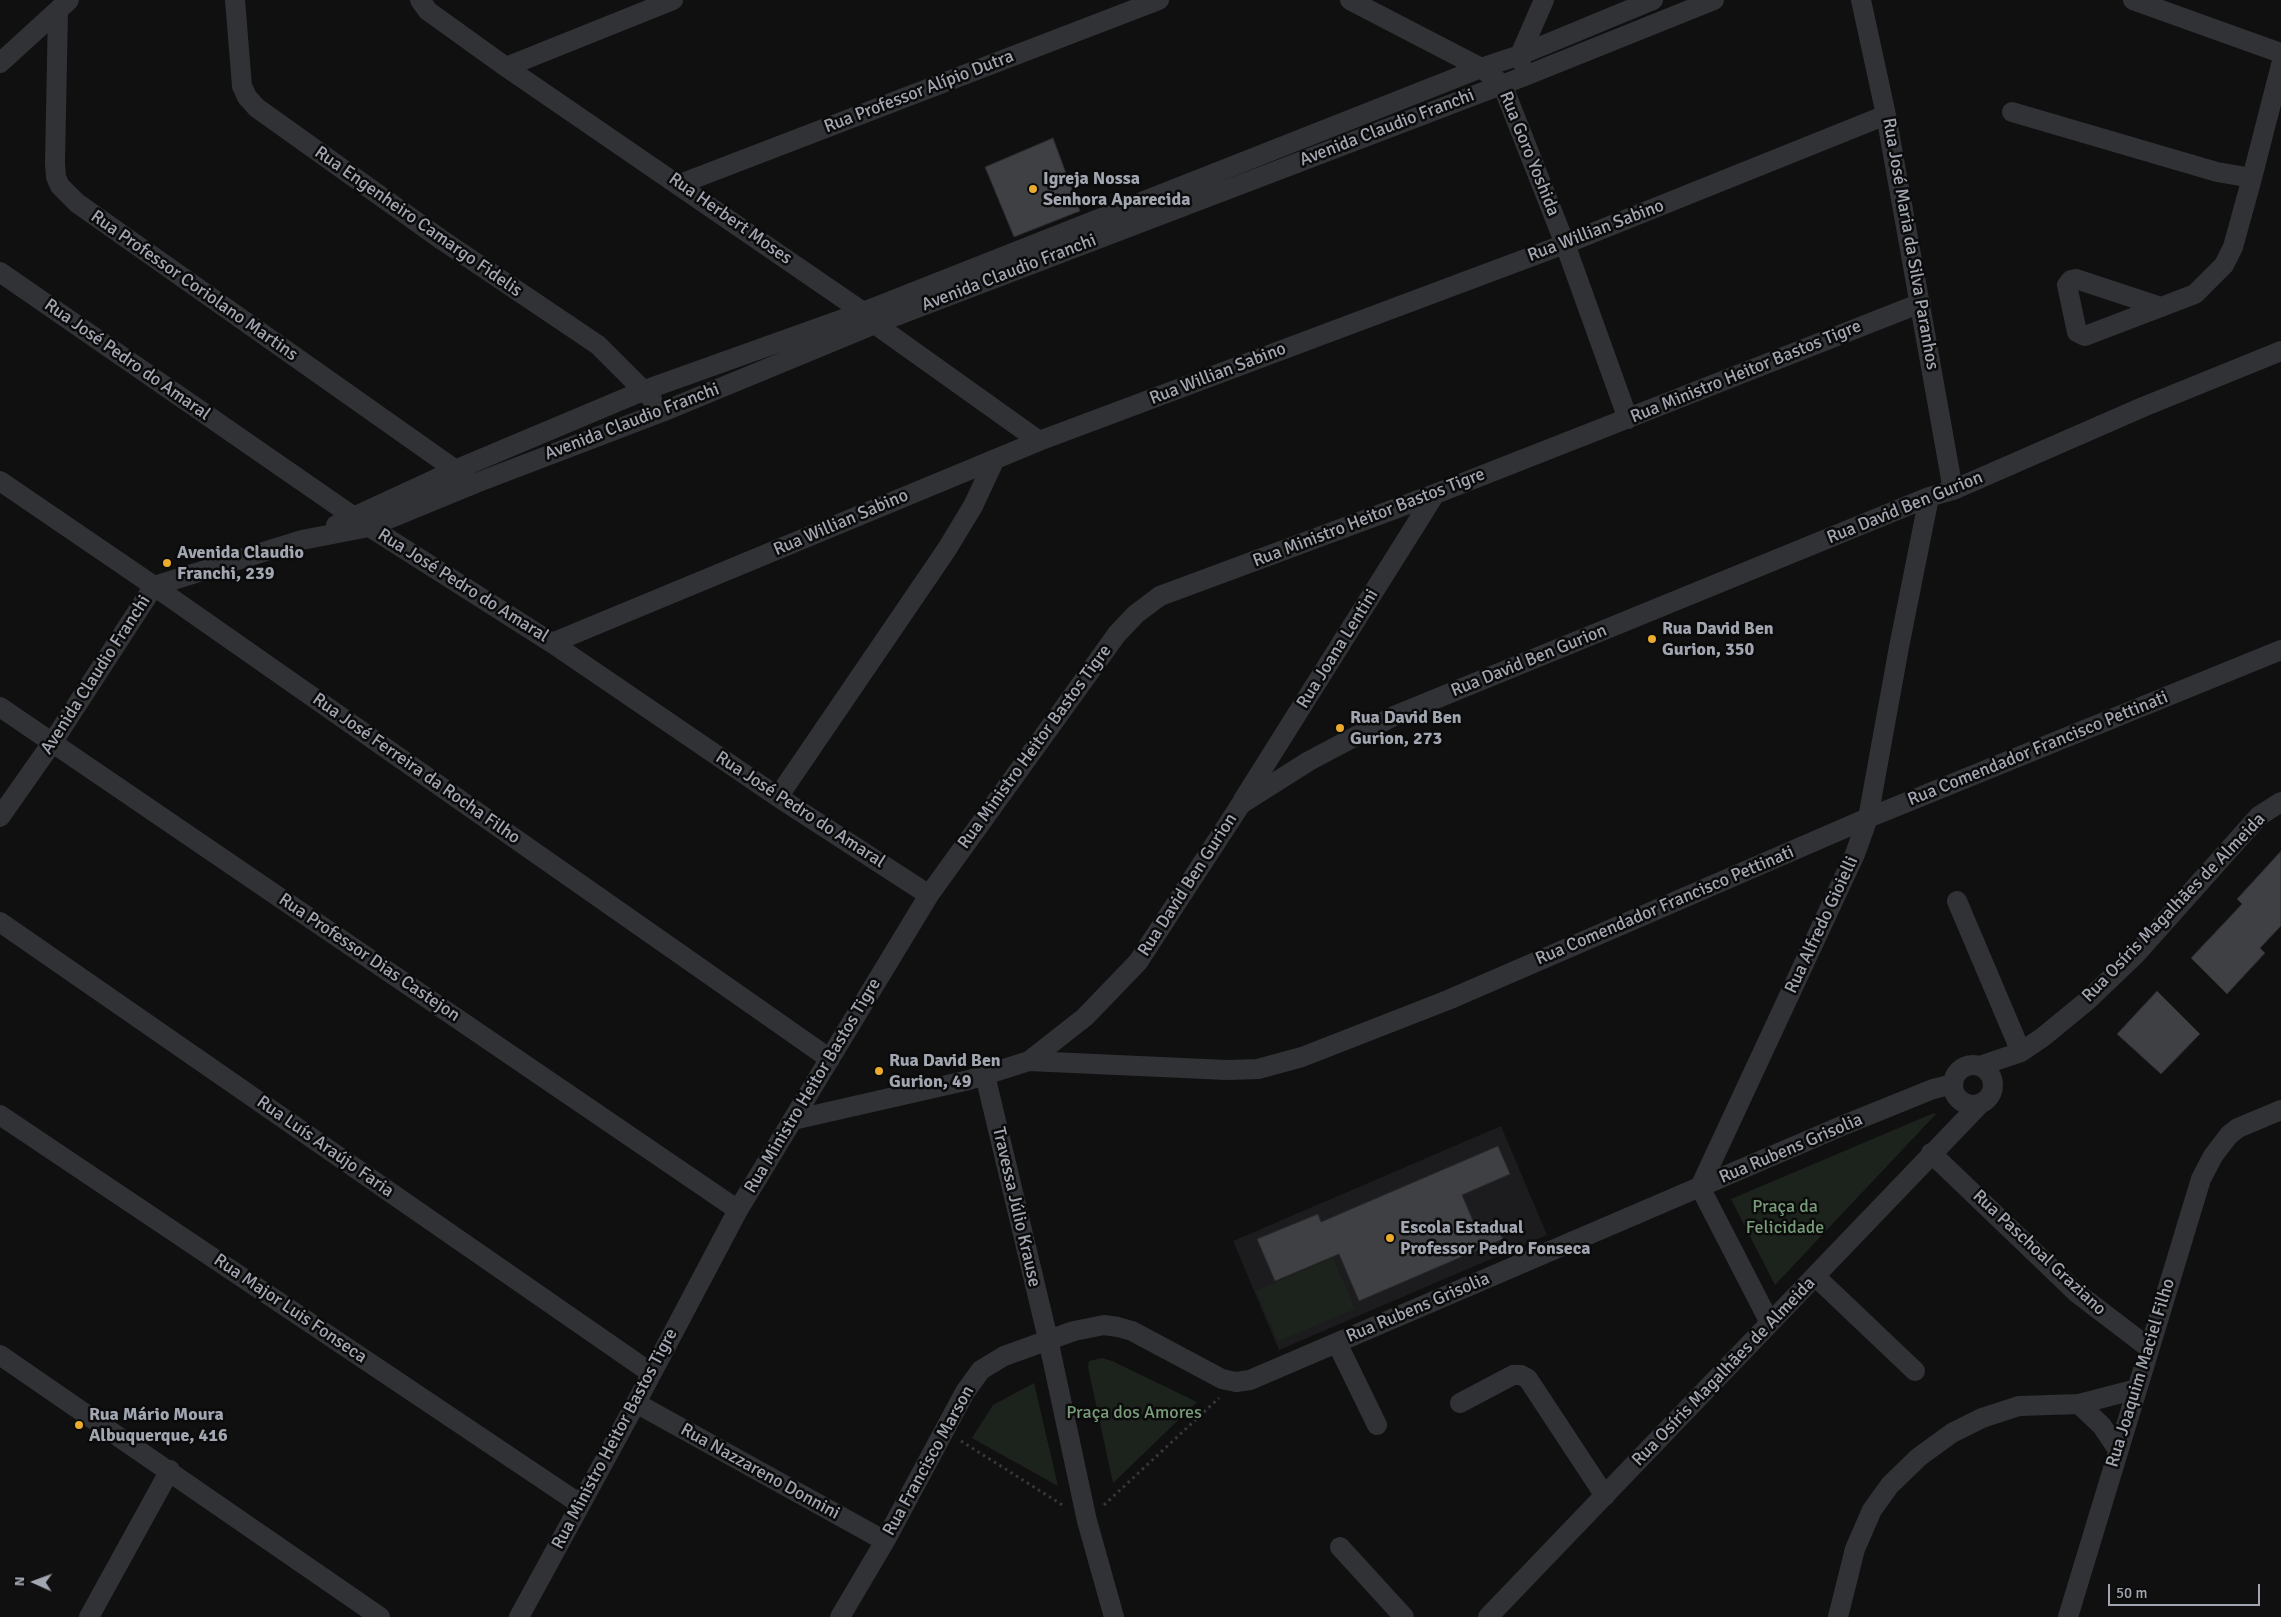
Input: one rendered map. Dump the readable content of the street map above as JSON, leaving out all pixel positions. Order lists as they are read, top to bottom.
{
  "streets": {
    "street": [
      "Rua Professor Alípio Dutra",
      "Avenida Claudio Franchi",
      "Rua Goro Yoshida",
      "Rua Herbert Moses",
      "Rua Engenheiro Camargo Fidelis",
      "Rua Willian Sabino",
      "Rua José Maria da Silva Paranhos",
      "Rua Professor Coriolano Martins",
      "Rua José Pedro do Amaral",
      "Rua Ministro Heitor Bastos Tigre",
      "Rua David Ben Gurion",
      "Rua Joana Lentini",
      "Rua Comendador Francisco Pettinati",
      "Rua José Ferreira da Rocha Filho",
      "Rua Osíris Magalhães de Almeida",
      "Rua Alfredo Gioielli",
      "Rua Professor Dias Castejon",
      "Rua Luís Araújo Faria",
      "Rua Rubens Grisolia",
      "Travessa Júlio Krause",
      "Rua Paschoal Graziano",
      "Rua Major Luis Fonseca",
      "Rua Joaquim Maciel Filho",
      "Rua Francisco Marson",
      "Rua Nazzareno Donnini"
    ]
  },
  "crossings": [
    ["Rua Professor Alípio Dutra", "Rua Herbert Moses"],
    ["Avenida Claudio Franchi", "Rua Goro Yoshida"],
    ["Avenida Claudio Franchi", "Rua Herbert Moses"],
    ["Avenida Claudio Franchi", "Rua Engenheiro Camargo Fidelis"],
    ["Avenida Claudio Franchi", "Rua Professor Coriolano Martins"],
    ["Avenida Claudio Franchi", "Rua José Pedro do Amaral"],
    ["Avenida Claudio Franchi", "Rua José Ferreira da Rocha Filho"],
    ["Avenida Claudio Franchi", "Rua Professor Dias Castejon"],
    ["Rua Goro Yoshida", "Rua Willian Sabino"],
    ["Rua Goro Yoshida", "Rua Ministro Heitor Bastos Tigre"],
    ["Rua Herbert Moses", "Rua Willian Sabino"],
    ["Rua Willian Sabino", "Rua José Maria da Silva Paranhos"],
    ["Rua Willian Sabino", "Rua José Pedro do Amaral"],
    ["Rua José Maria da Silva Paranhos", "Rua Ministro Heitor Bastos Tigre"],
    ["Rua José Maria da Silva Paranhos", "Rua David Ben Gurion"],
    ["Rua José Pedro do Amaral", "Rua Ministro Heitor Bastos Tigre"],
    ["Rua Ministro Heitor Bastos Tigre", "Rua David Ben Gurion"],
    ["Rua Ministro Heitor Bastos Tigre", "Rua Joana Lentini"],
    ["Rua Ministro Heitor Bastos Tigre", "Rua José Ferreira da Rocha Filho"],
    ["Rua Ministro Heitor Bastos Tigre", "Rua Professor Dias Castejon"],
    ["Rua Ministro Heitor Bastos Tigre", "Rua Luís Araújo Faria"],
    ["Rua Ministro Heitor Bastos Tigre", "Rua Major Luis Fonseca"],
    ["Rua Ministro Heitor Bastos Tigre", "Rua Nazzareno Donnini"],
    ["Rua David Ben Gurion", "Rua Joana Lentini"],
    ["Rua David Ben Gurion", "Rua Comendador Francisco Pettinati"],
    ["Rua David Ben Gurion", "Rua Alfredo Gioielli"],
    ["Rua David Ben Gurion", "Travessa Júlio Krause"],
    ["Rua Comendador Francisco Pettinati", "Rua Alfredo Gioielli"],
    ["Rua Osíris Magalhães de Almeida", "Rua Rubens Grisolia"],
    ["Rua Osíris Magalhães de Almeida", "Rua Paschoal Graziano"],
    ["Rua Alfredo Gioielli", "Rua Rubens Grisolia"],
    ["Travessa Júlio Krause", "Rua Francisco Marson"],
    ["Rua Paschoal Graziano", "Rua Joaquim Maciel Filho"],
    ["Rua Francisco Marson", "Rua Nazzareno Donnini"]
  ],
  "parks": ["Praça da Felicidade", "Praça dos Amores"],
  "places": [
    "Igreja Nossa Senhora Aparecida",
    "Avenida Claudio Franchi, 239",
    "Rua David Ben Gurion, 350",
    "Rua David Ben Gurion, 273",
    "Rua David Ben Gurion, 49",
    "Escola Estadual Professor Pedro Fonseca",
    "Rua Mário Moura Albuquerque, 416"
  ],
  "scale_bar": "50 m",
  "north": "left"
}
